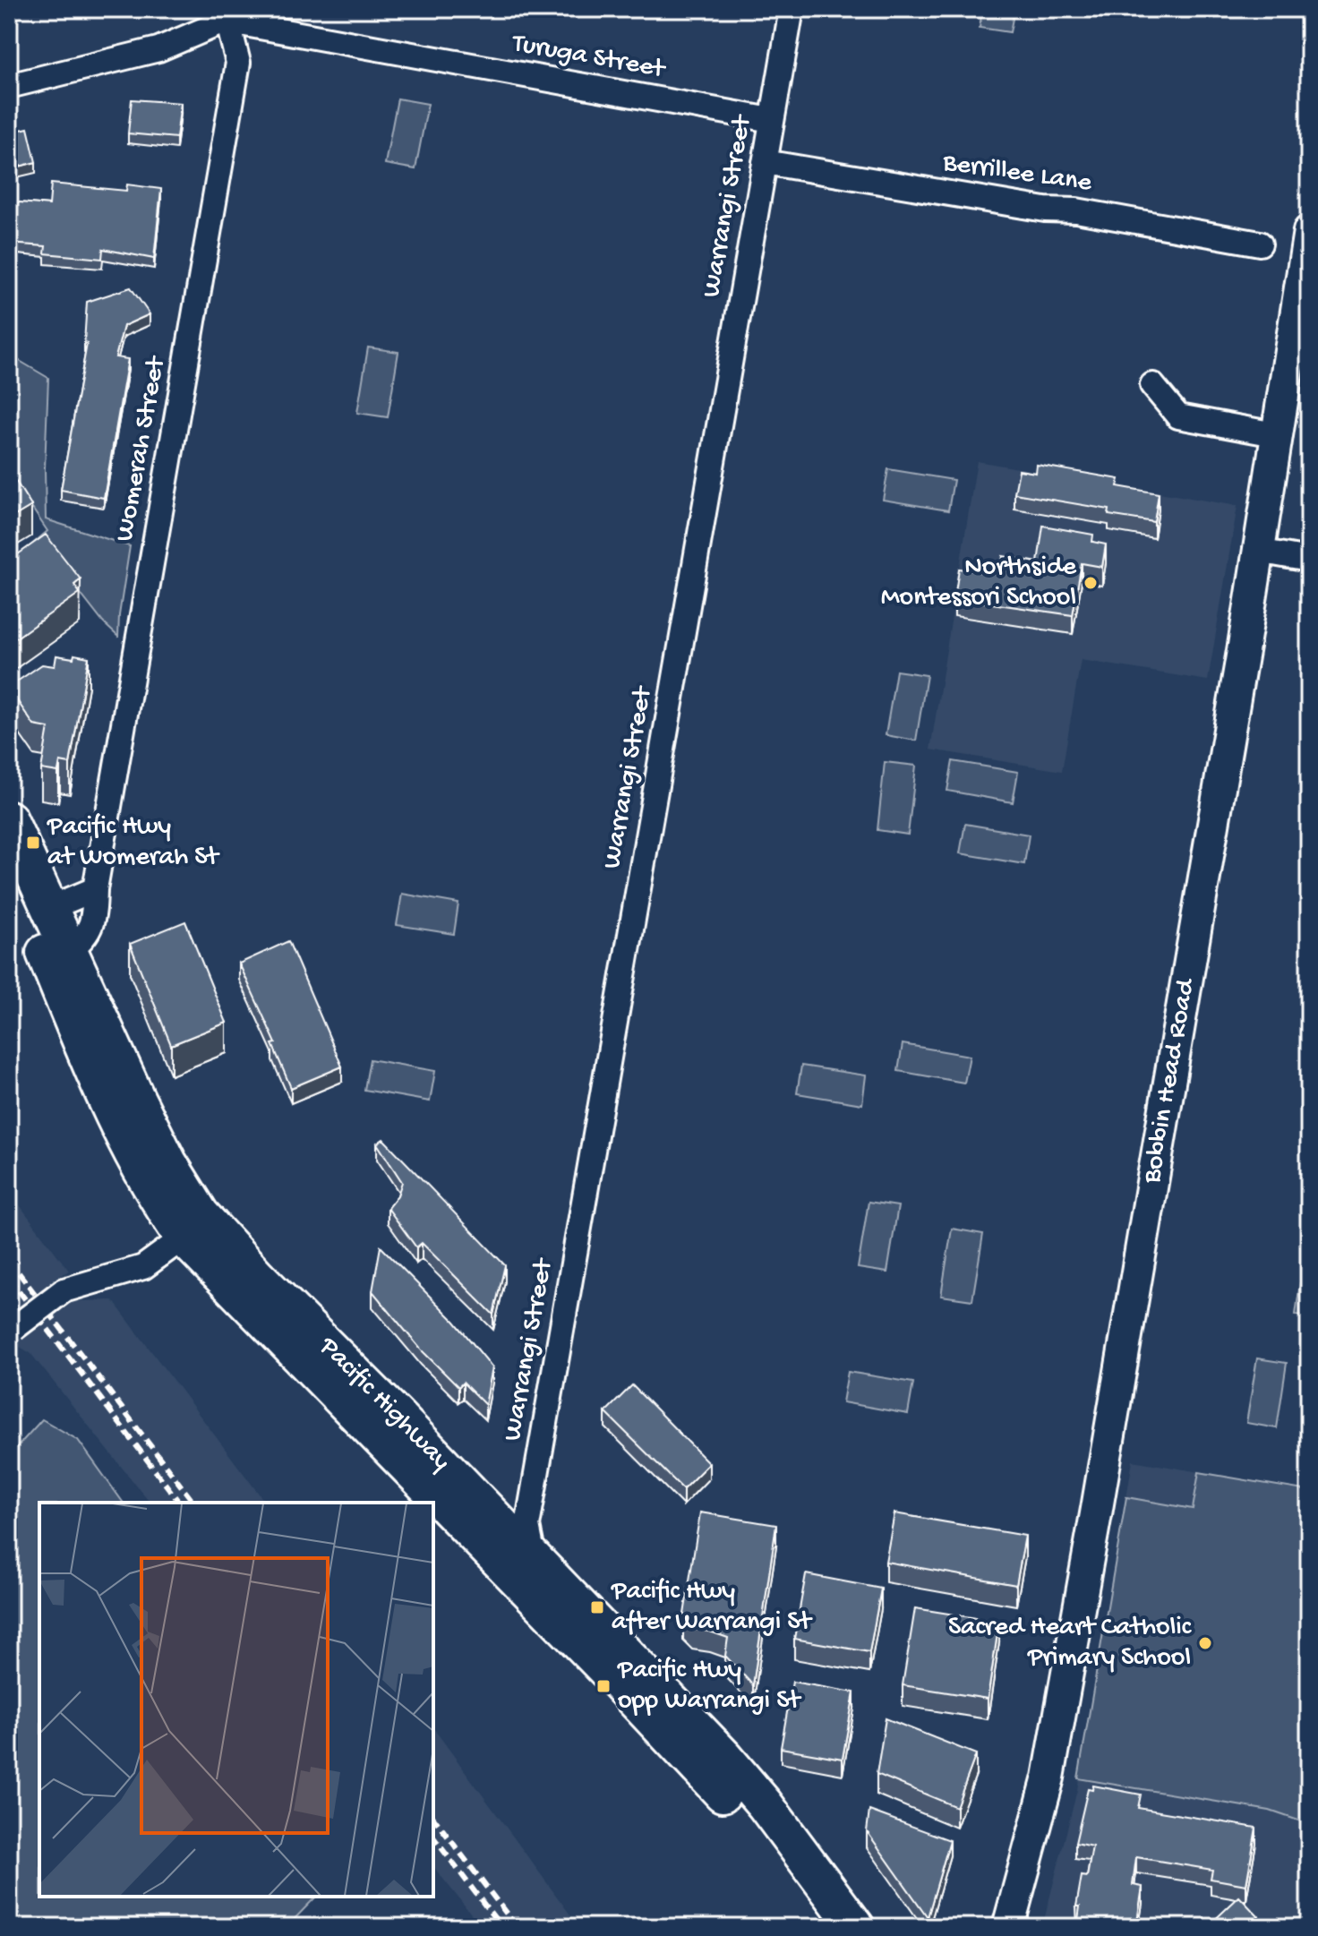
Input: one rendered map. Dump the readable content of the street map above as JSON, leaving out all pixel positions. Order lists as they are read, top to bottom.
{
  "streets": {
    "highway": ["Pacific Highway"],
    "main road": ["Bobbin Head Road"],
    "street": [
      "Turuga Street",
      "Berrillee Lane",
      "Warrangi Street",
      "Womerah Street"
    ]
  },
  "crossings": [
    ["Turuga Street", "Warrangi Street"],
    ["Turuga Street", "Womerah Street"],
    ["Berrillee Lane", "Warrangi Street"],
    ["Warrangi Street", "Pacific Highway"],
    ["Womerah Street", "Pacific Highway"]
  ],
  "places": {
    "other": ["Northside Montessori School", "Sacred Heart Catholic Primary School"],
    "transit": ["Pacific Hwy at Womerah St", "Pacific Hwy after Warrangi St", "Pacific Hwy opp Warrangi St"]
  }
}
